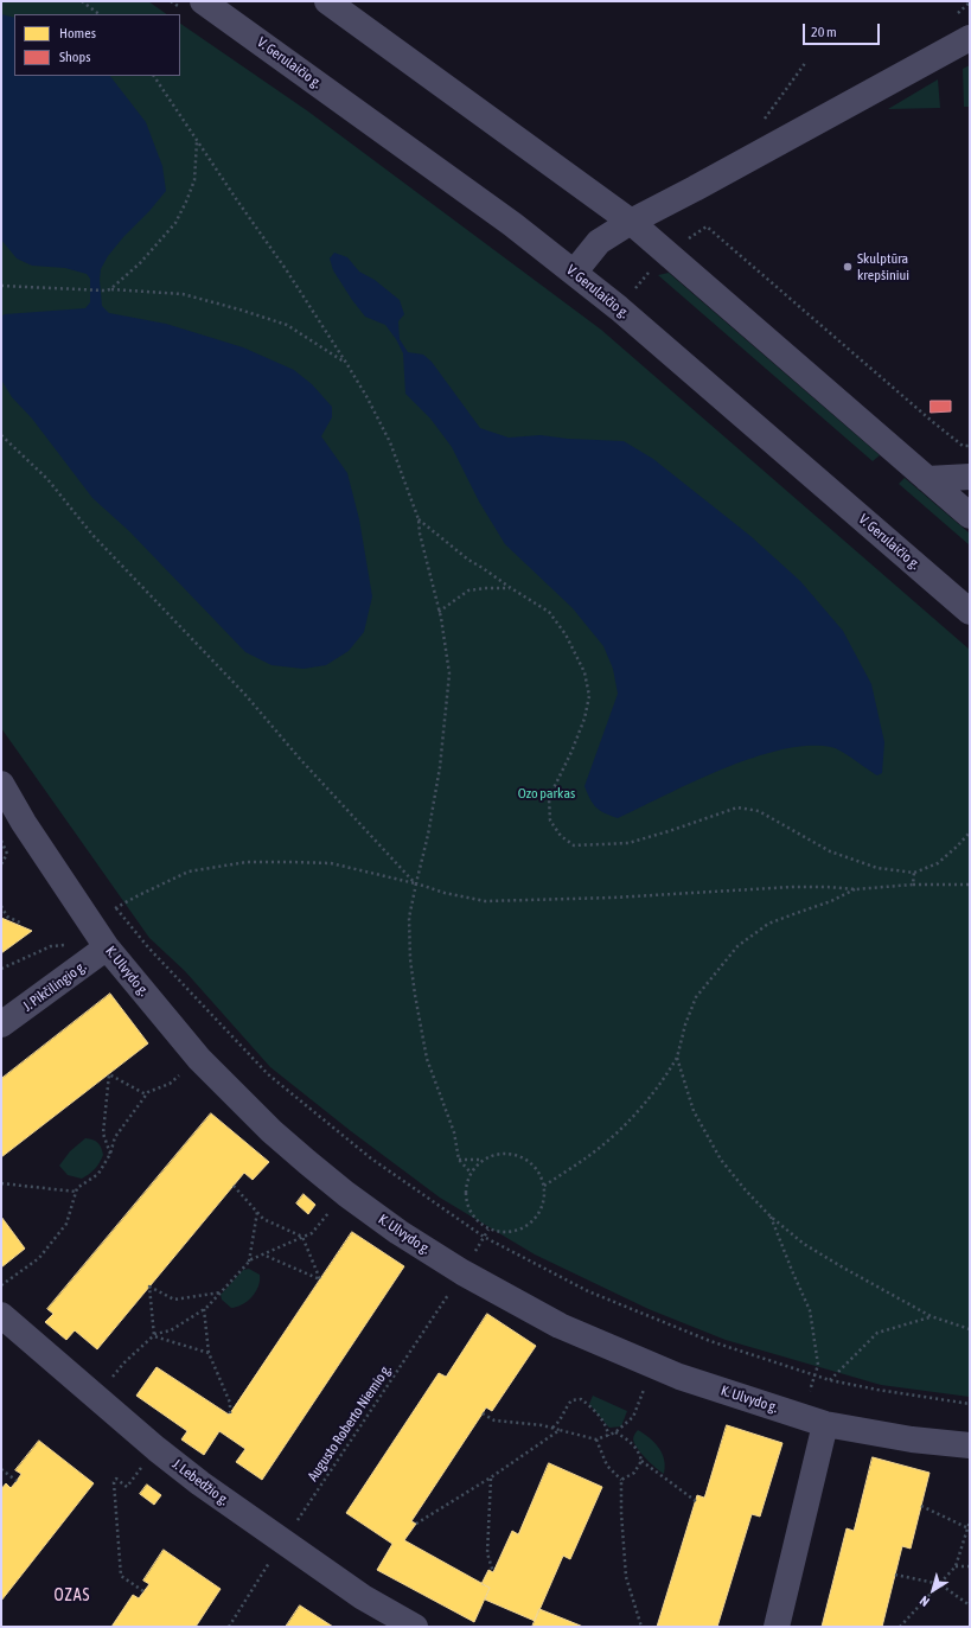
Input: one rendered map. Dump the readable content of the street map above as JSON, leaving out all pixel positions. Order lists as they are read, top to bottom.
{
  "streets": {
    "street": [
      "V. Gerulaičio g.",
      "K. Ulvydo g.",
      "J. Pikčilingio g.",
      "J. Lebedžio g."
    ],
    "path": ["Augusto Roberto Niemio g."]
  },
  "crossings": [
    ["K. Ulvydo g.", "J. Pikčilingio g."],
    ["K. Ulvydo g.", "Augusto Roberto Niemio g."],
    ["Augusto Roberto Niemio g.", "J. Lebedžio g."]
  ],
  "districts": ["OZAS"],
  "parks": ["Ozo parkas"],
  "places": ["Skulptūra krepšiniui"],
  "legend": ["Homes", "Shops"],
  "scale_bar": "20 m",
  "north": "bottom left"
}
